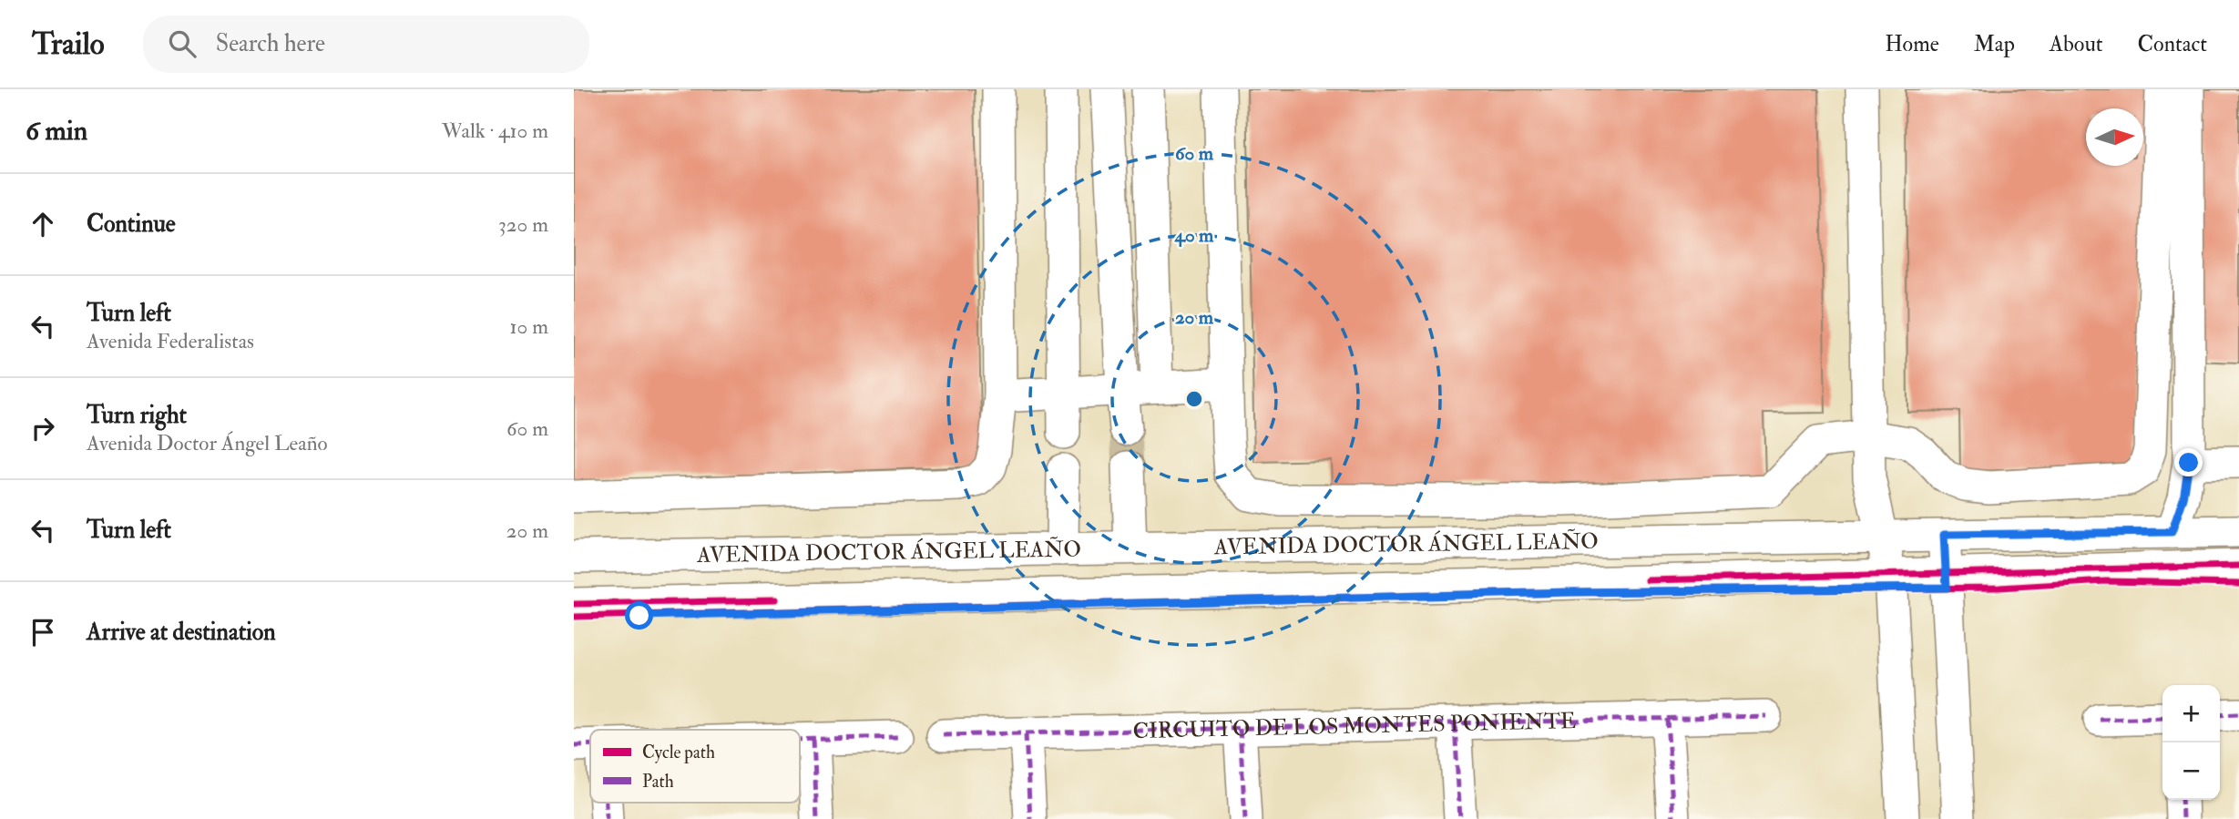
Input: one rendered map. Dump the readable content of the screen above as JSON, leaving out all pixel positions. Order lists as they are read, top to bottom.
{
  "streets": {
    "street": ["AVENIDA DOCTOR ÁNGEL LEAÑO", "CIRCUITO DE LOS MONTES PONIENTE"]
  },
  "legend": ["Cycle path", "Path"],
  "north": "right",
  "page": {
    "header": "Trailo",
    "search": "Search here",
    "nav": [
      "Home",
      "Map",
      "About",
      "Contact"
    ],
    "heading": ["6 min", "Walk · 410 m"],
    "list": [
      ["Continue", "320 m"],
      ["Turn left", "Avenida Federalistas", "10 m"],
      ["Turn right", "Avenida Doctor Ángel Leaño", "60 m"],
      ["Turn left", "20 m"],
      "Arrive at destination"
    ],
    "map_buttons": ["+", "−"]
  },
  "rings": ["60 m", "40 m", "20 m"]
}
